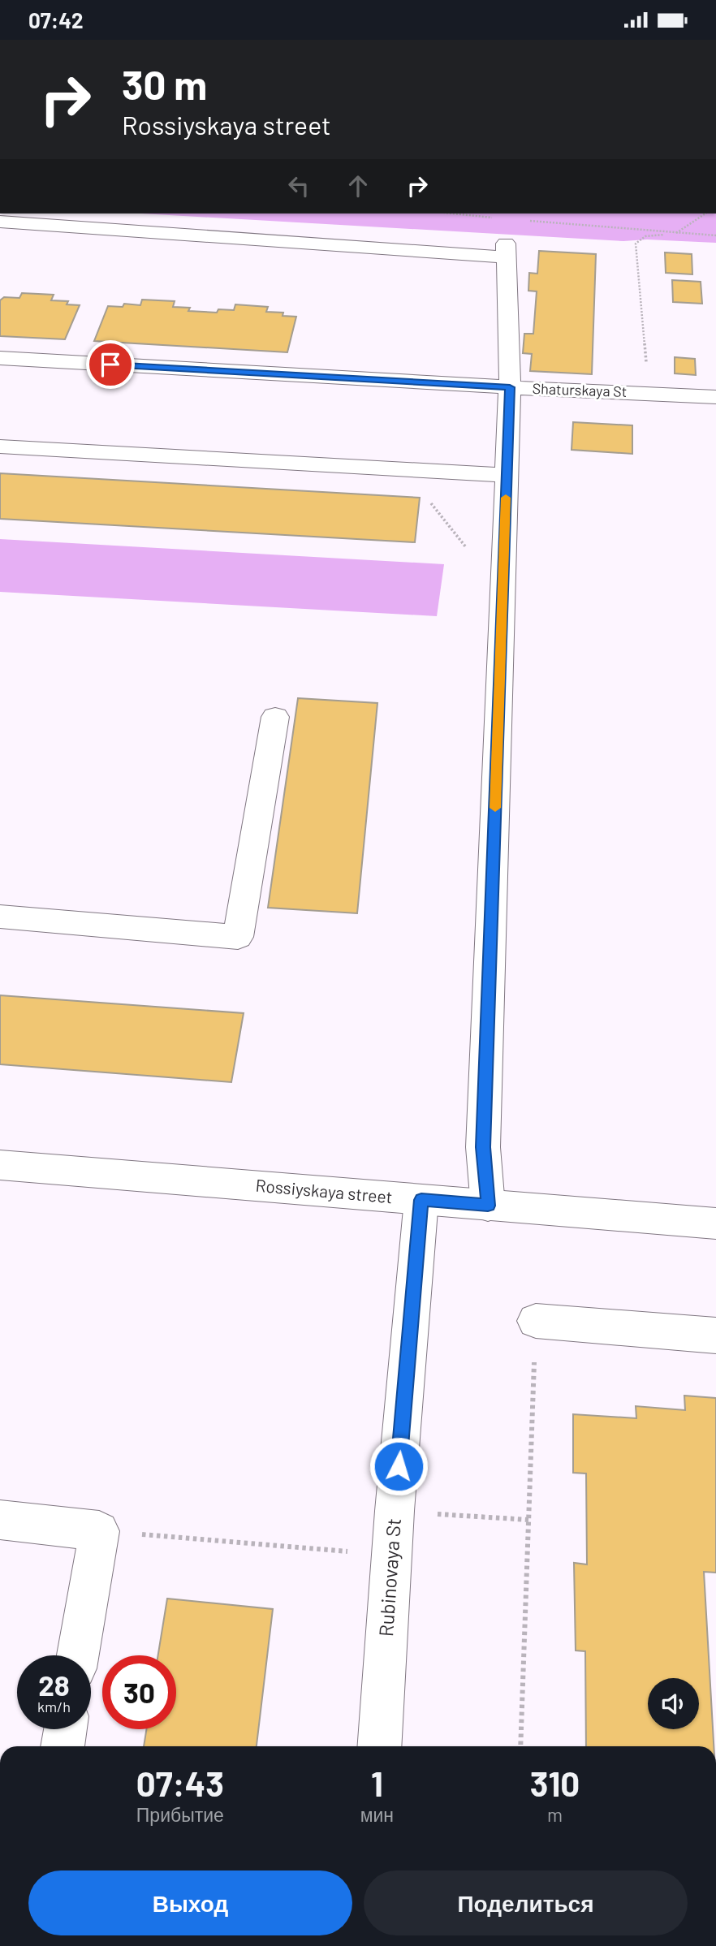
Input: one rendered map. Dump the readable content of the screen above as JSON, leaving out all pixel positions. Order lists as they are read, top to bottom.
{
  "streets": {
    "street": ["Shaturskaya St", "Rossiyskaya street", "Rubinovaya St"]
  },
  "crossings": [
    ["Rossiyskaya street", "Rubinovaya St"]
  ],
  "page": {
    "status": "07:42",
    "turn": ["30 m", "Rossiyskaya street"],
    "speed": "28 km/h",
    "limit": "30",
    "eta": [
      "07:43",
      "Прибытие",
      "1",
      "мин",
      "310",
      "m"
    ],
    "buttons": ["Выход", "Поделиться"]
  }
}
